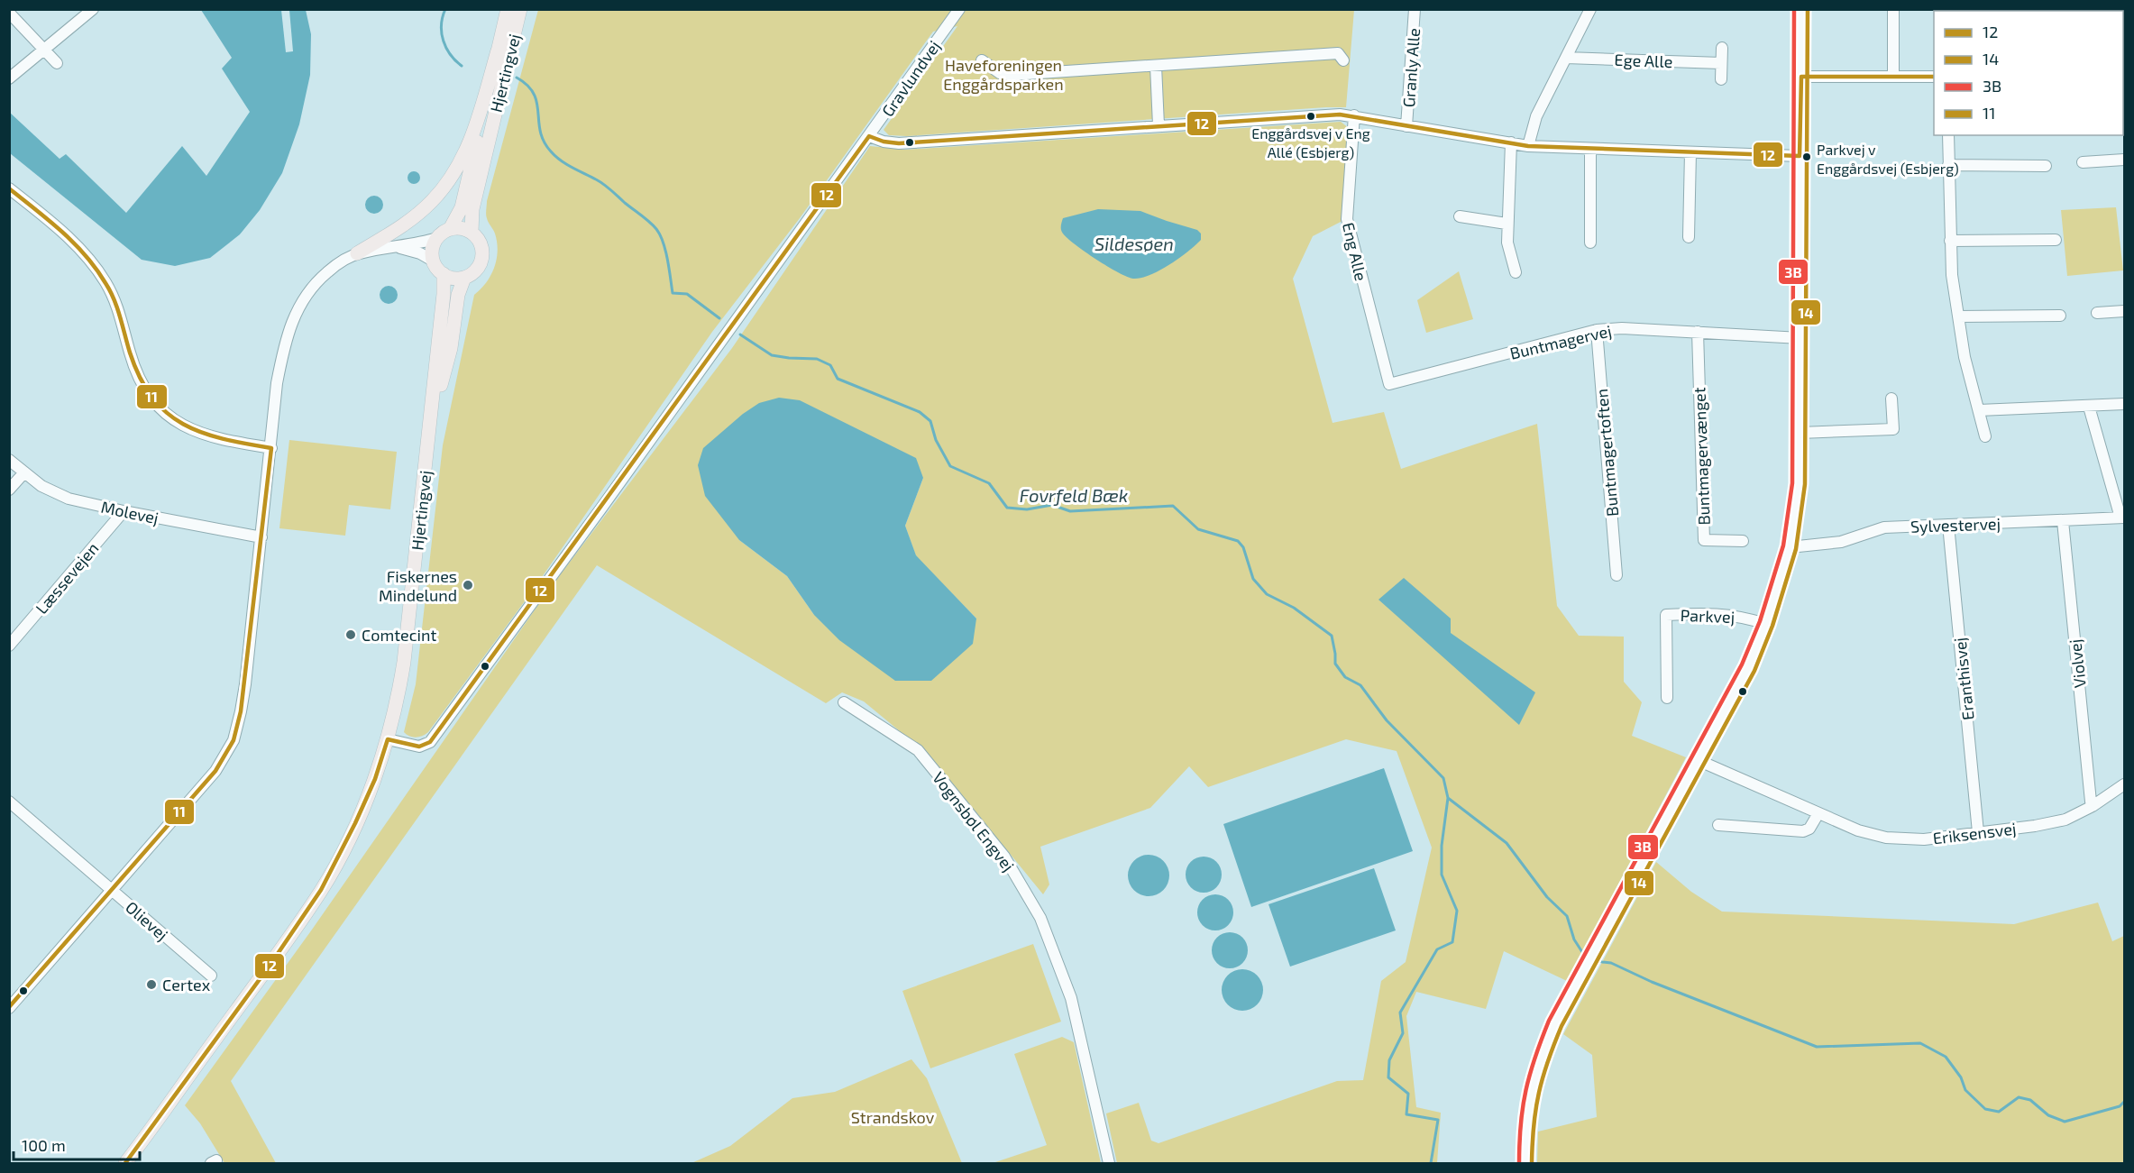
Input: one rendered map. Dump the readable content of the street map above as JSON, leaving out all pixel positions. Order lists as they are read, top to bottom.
{
  "streets": {
    "main road": ["Hjertingvej"],
    "street": [
      "Ege Alle",
      "Granly Alle",
      "Gravlundvej",
      "Eng Alle",
      "Buntmagervej",
      "Buntmagertoften",
      "Buntmagervænget",
      "Molevej",
      "Sylvestervej",
      "Læssevejen",
      "Parkvej",
      "Violvej",
      "Eranthisvej",
      "Vognsbøl Engvej",
      "Eriksensvej",
      "Olievej"
    ]
  },
  "crossings": [
    ["Hjertingvej", "Gravlundvej"],
    ["Eng Alle", "Buntmagervej"],
    ["Buntmagervej", "Buntmagertoften"],
    ["Buntmagervej", "Buntmagervænget"],
    ["Molevej", "Læssevejen"],
    ["Sylvestervej", "Violvej"],
    ["Sylvestervej", "Eranthisvej"],
    ["Violvej", "Eriksensvej"],
    ["Eranthisvej", "Eriksensvej"]
  ],
  "water": ["Sildesøen", "Fovrfeld Bæk"],
  "parks": ["Haveforeningen Enggårdsparken", "Strandskov"],
  "places": [
    "Enggårdsvej v Eng Allé (Esbjerg)",
    "Parkvej v Enggårdsvej (Esbjerg)",
    "Fiskernes Mindelund",
    "Comtecint",
    "Certex"
  ],
  "lines": [
    "transit line 14",
    "transit line 3B",
    "transit line 12",
    "transit line 11"
  ],
  "legend": [
    "12",
    "14",
    "3B",
    "11"
  ],
  "scale_bar": "100 m"
}
